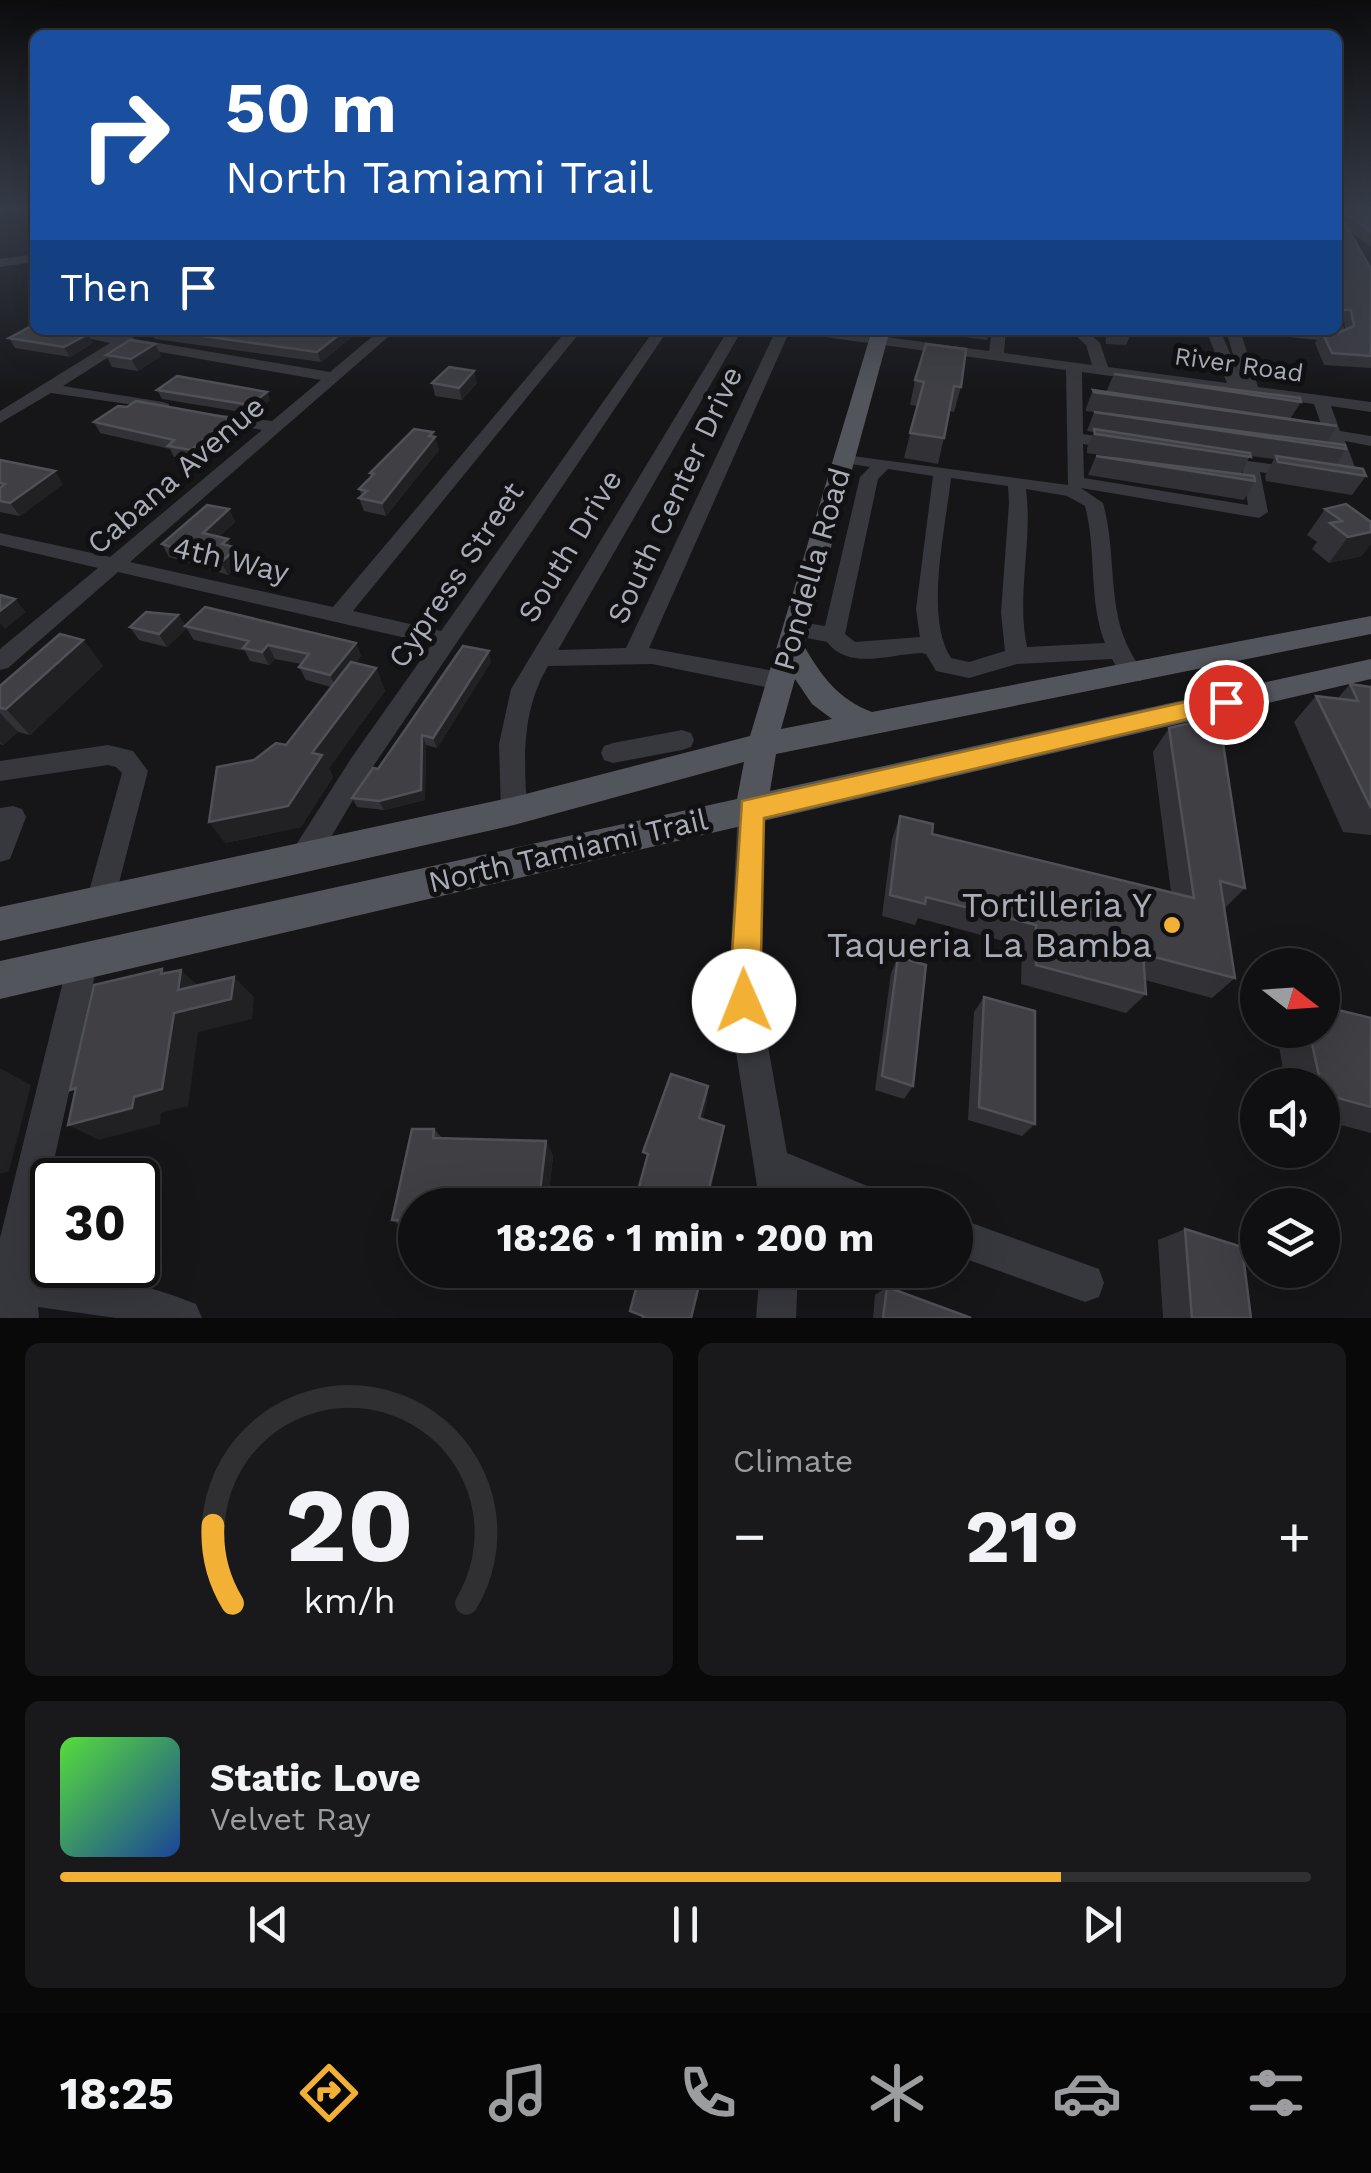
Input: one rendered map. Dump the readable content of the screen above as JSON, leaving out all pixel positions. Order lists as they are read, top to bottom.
{
  "streets": {
    "main road": ["Pondella Road", "North Tamiami Trail"],
    "street": [
      "River Road",
      "Cabana Avenue",
      "South Center Drive",
      "South Drive",
      "4th Way",
      "Cypress Street"
    ]
  },
  "crossings": [
    ["River Road", "Pondella Road"],
    ["Cabana Avenue", "4th Way"],
    ["South Center Drive", "South Drive"],
    ["South Drive", "North Tamiami Trail"],
    ["4th Way", "Cypress Street"],
    ["Pondella Road", "North Tamiami Trail"],
    ["Cypress Street", "North Tamiami Trail"]
  ],
  "places": ["Tortilleria Y Taqueria La Bamba"],
  "north": "right",
  "page": {
    "turn": ["50 m", "North Tamiami Trail"],
    "then": "Then",
    "limit": "30",
    "trip": "18:26 · 1 min · 200 m",
    "tile": "Climate",
    "heat": ["−", "21°", "+"],
    "song": ["Static Love", "Velvet Ray"],
    "tabs": "18:25",
    "gauge": ["20", "km/h"]
  }
}
